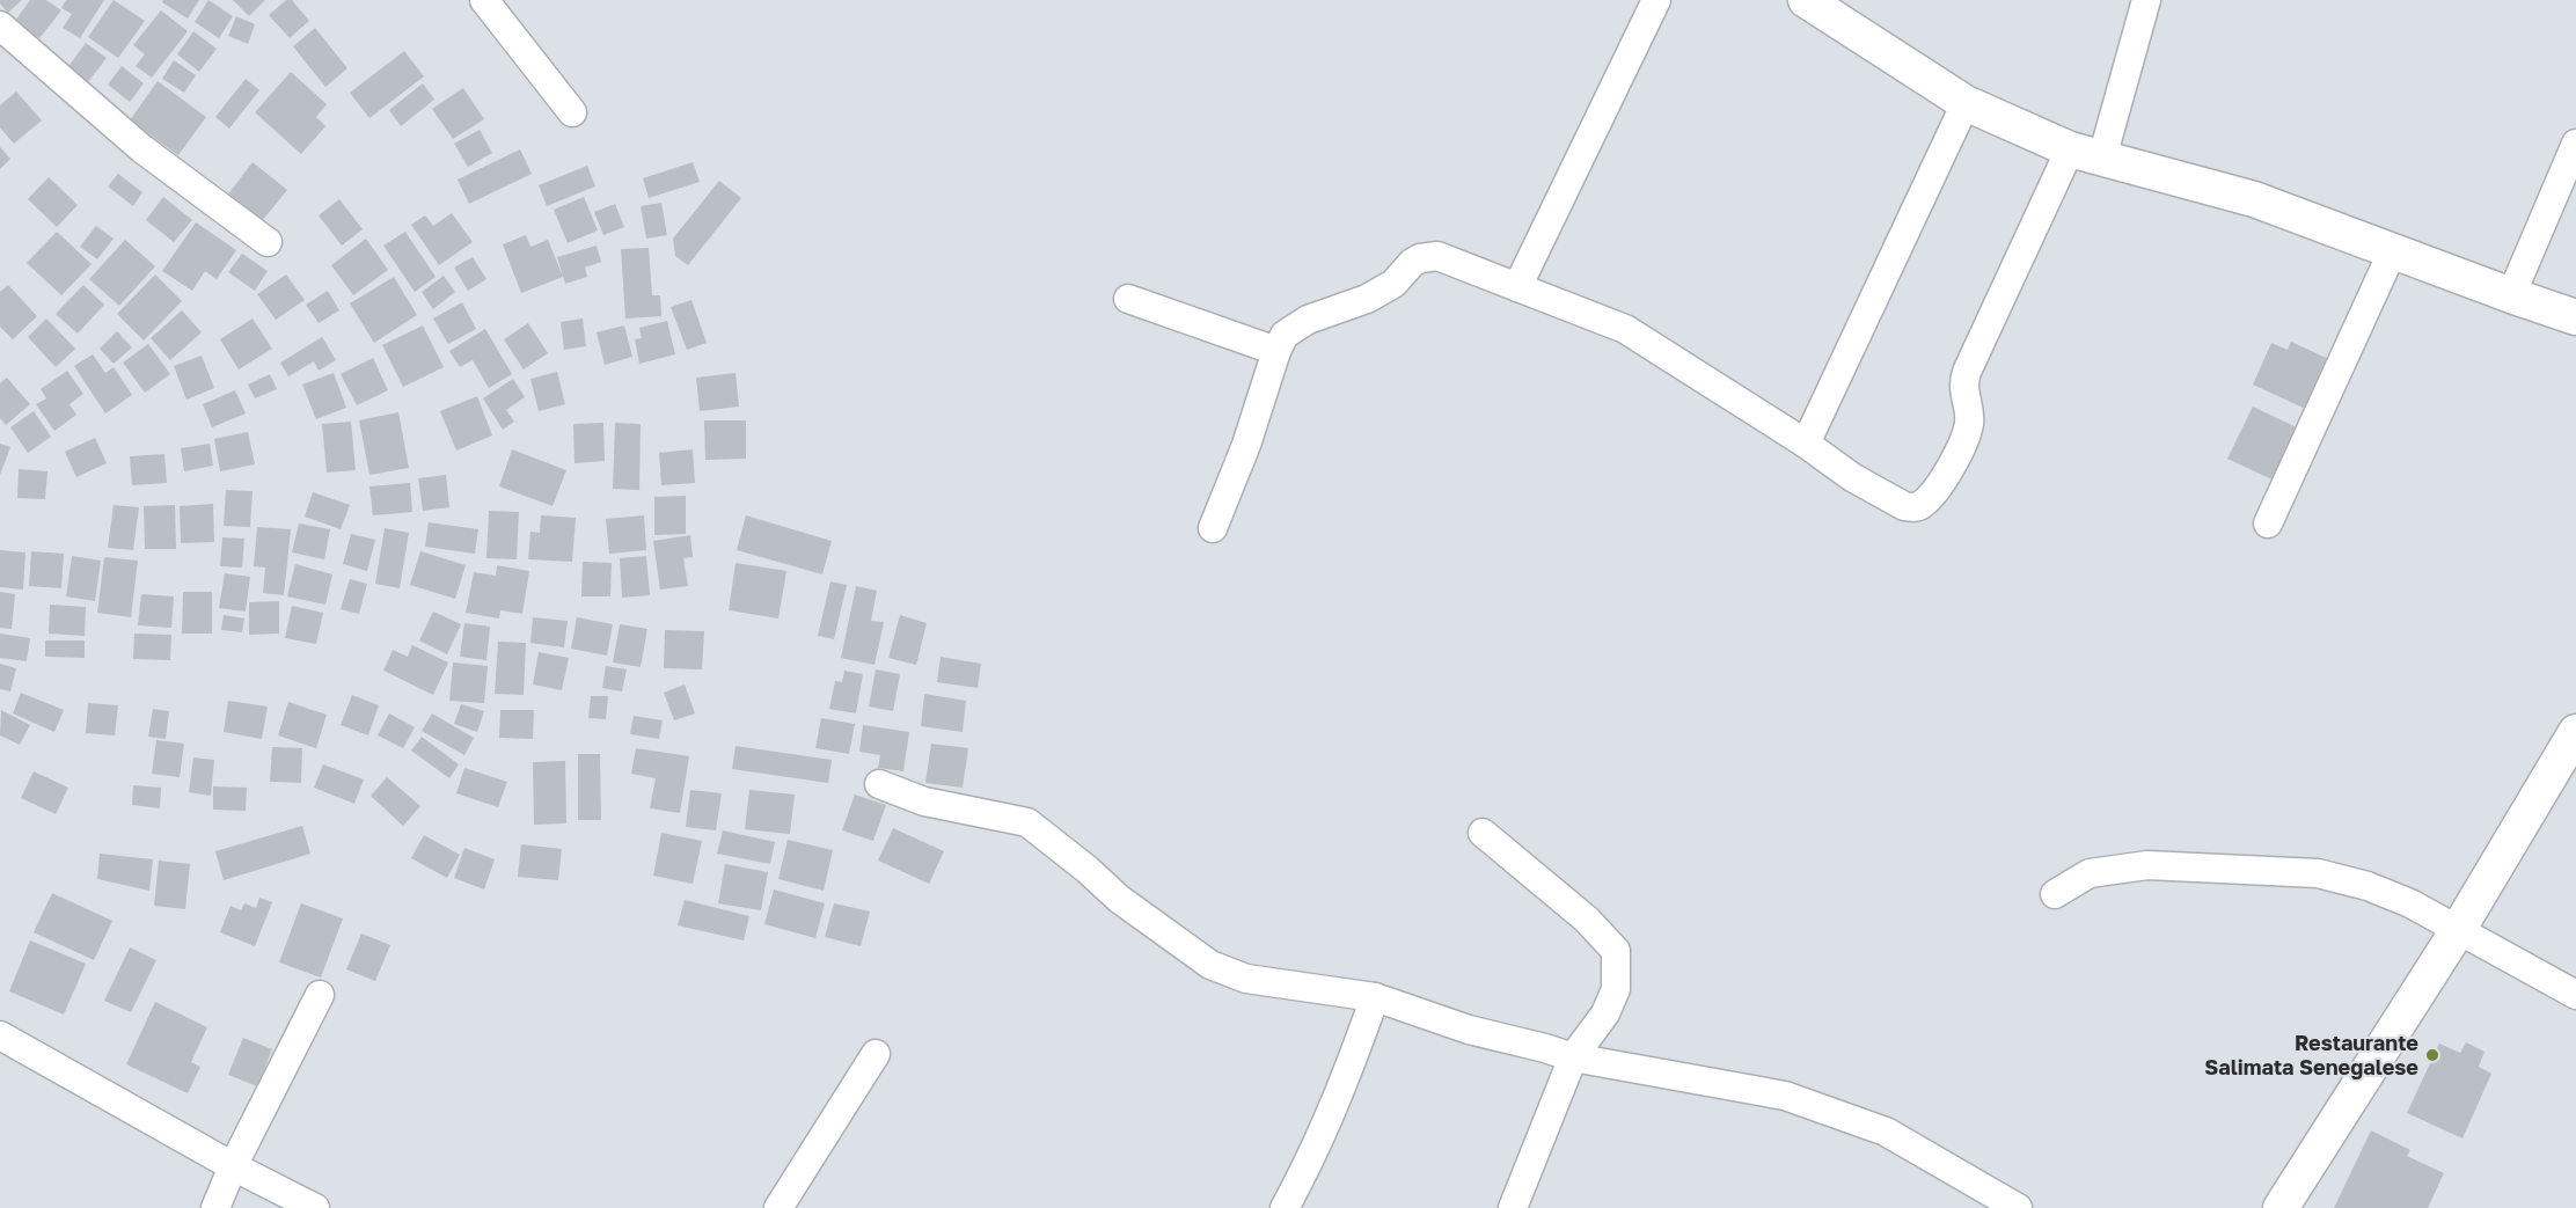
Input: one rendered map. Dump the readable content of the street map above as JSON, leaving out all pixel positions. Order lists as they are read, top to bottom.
{
  "places": ["Restaurante Salimata Senegalese"]
}
